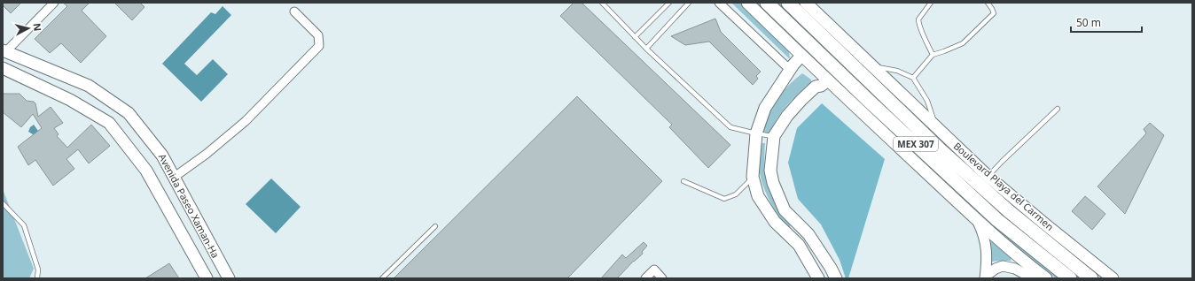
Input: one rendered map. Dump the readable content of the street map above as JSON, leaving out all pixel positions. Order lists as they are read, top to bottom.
{
  "streets": {
    "highway": ["MEX 307"],
    "main road": ["Boulevard Playa del Carmen", "Avenida Paseo Xaman-Ha"]
  },
  "scale_bar": "50 m",
  "north": "right"
}
